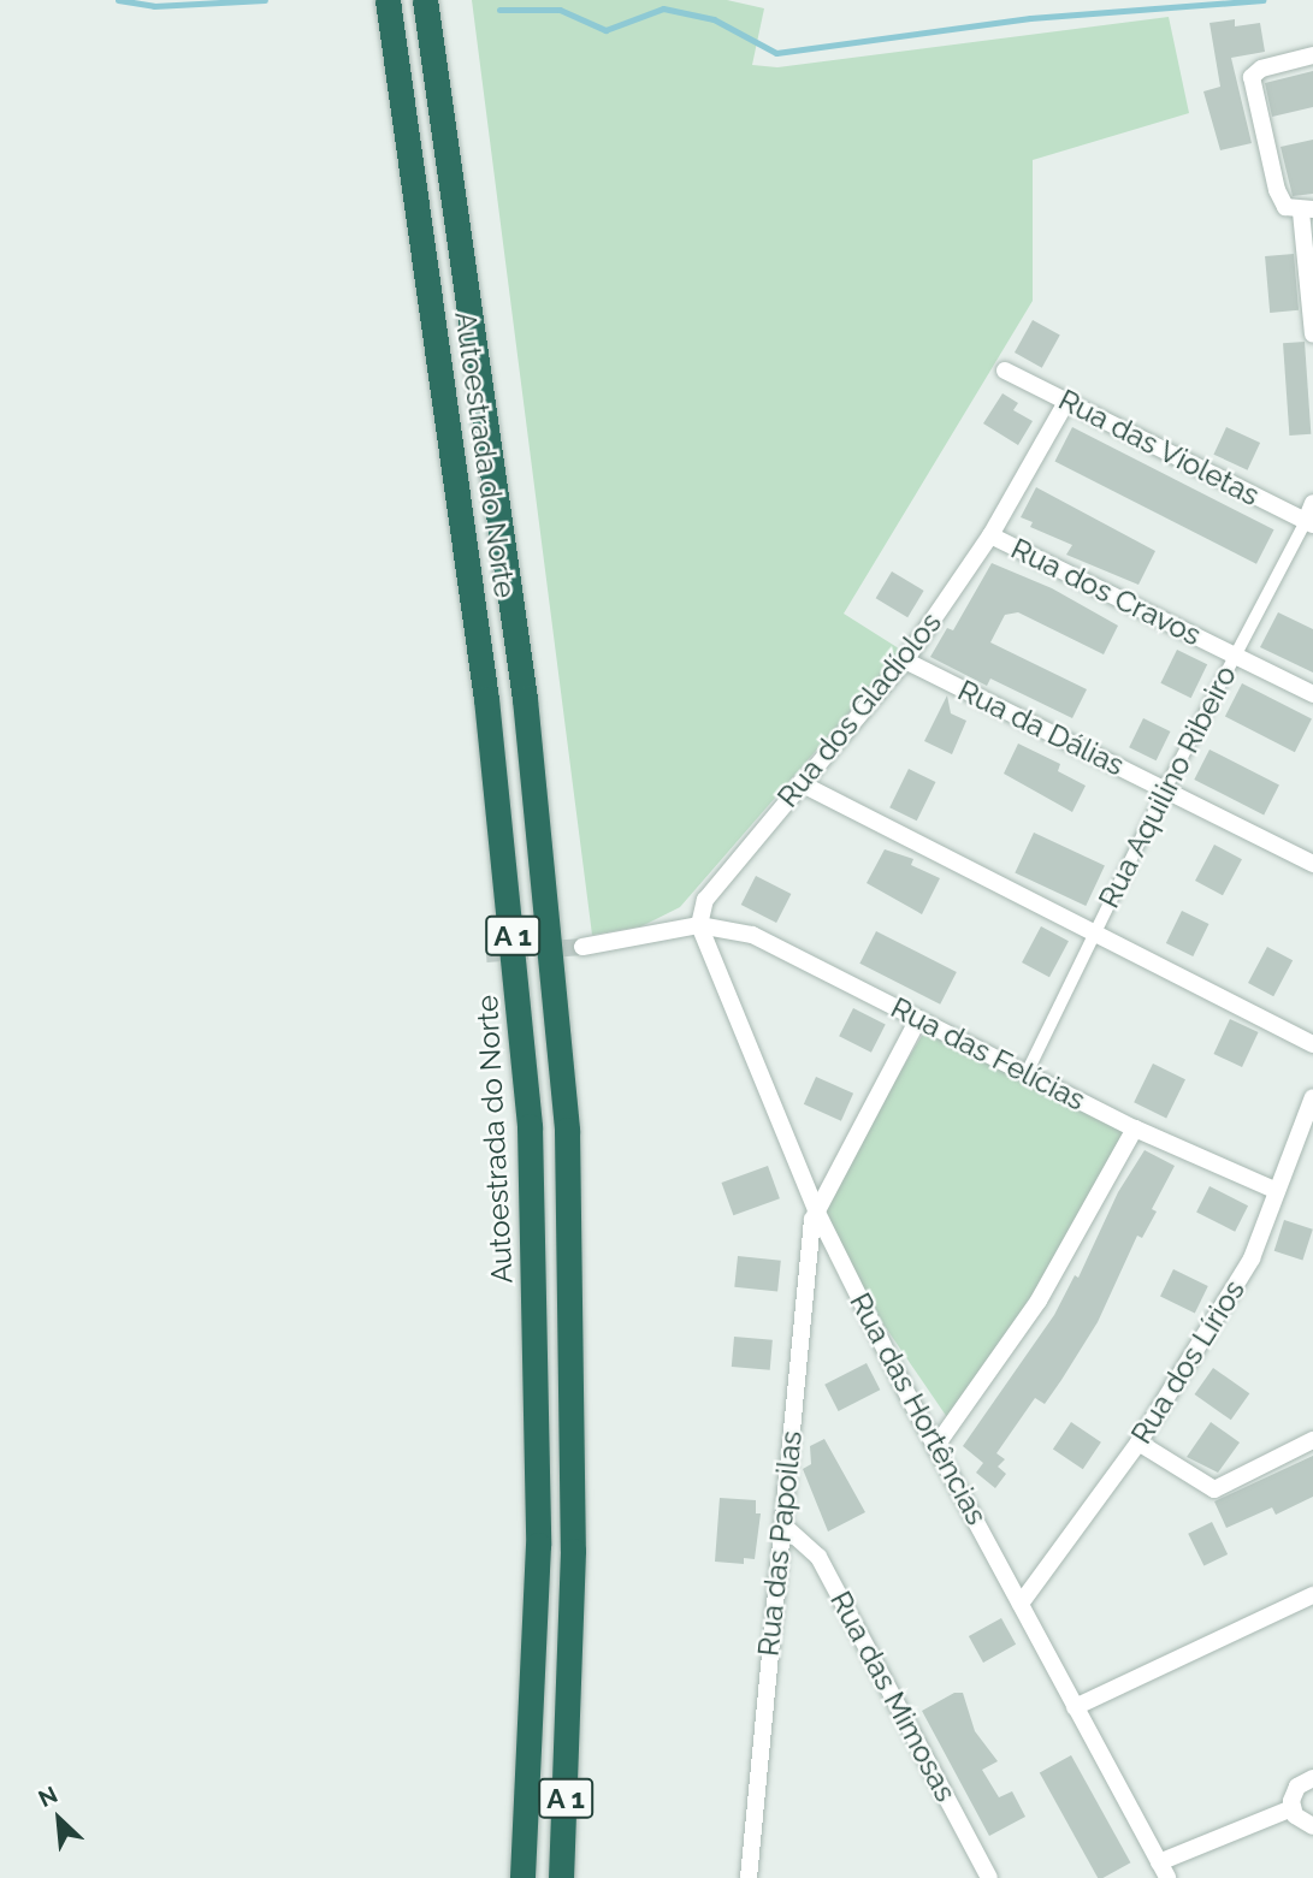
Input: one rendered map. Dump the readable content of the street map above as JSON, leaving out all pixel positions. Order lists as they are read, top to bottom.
{
  "streets": {
    "highway": ["Autoestrada do Norte", "A 1"],
    "street": [
      "Rua das Violetas",
      "Rua dos Cravos",
      "Rua dos Gladíolos",
      "Rua da Dálias",
      "Rua Aquilino Ribeiro",
      "Rua das Felícias",
      "Rua dos Lírios",
      "Rua das Hortências",
      "Rua das Papoilas",
      "Rua das Mimosas"
    ]
  },
  "crossings": [
    ["Rua das Violetas", "Rua dos Gladíolos"],
    ["Rua das Violetas", "Rua Aquilino Ribeiro"],
    ["Rua dos Cravos", "Rua dos Gladíolos"],
    ["Rua dos Cravos", "Rua Aquilino Ribeiro"],
    ["Rua dos Gladíolos", "Rua da Dálias"],
    ["Rua dos Gladíolos", "Rua das Felícias"],
    ["Rua dos Gladíolos", "Rua das Hortências"],
    ["Rua da Dálias", "Rua Aquilino Ribeiro"],
    ["Rua Aquilino Ribeiro", "Rua das Felícias"],
    ["Rua das Felícias", "Rua dos Lírios"],
    ["Rua das Felícias", "Rua das Hortências"],
    ["Rua dos Lírios", "Rua das Hortências"],
    ["Rua das Hortências", "Rua das Papoilas"],
    ["Rua das Papoilas", "Rua das Mimosas"]
  ],
  "north": "top left"
}
